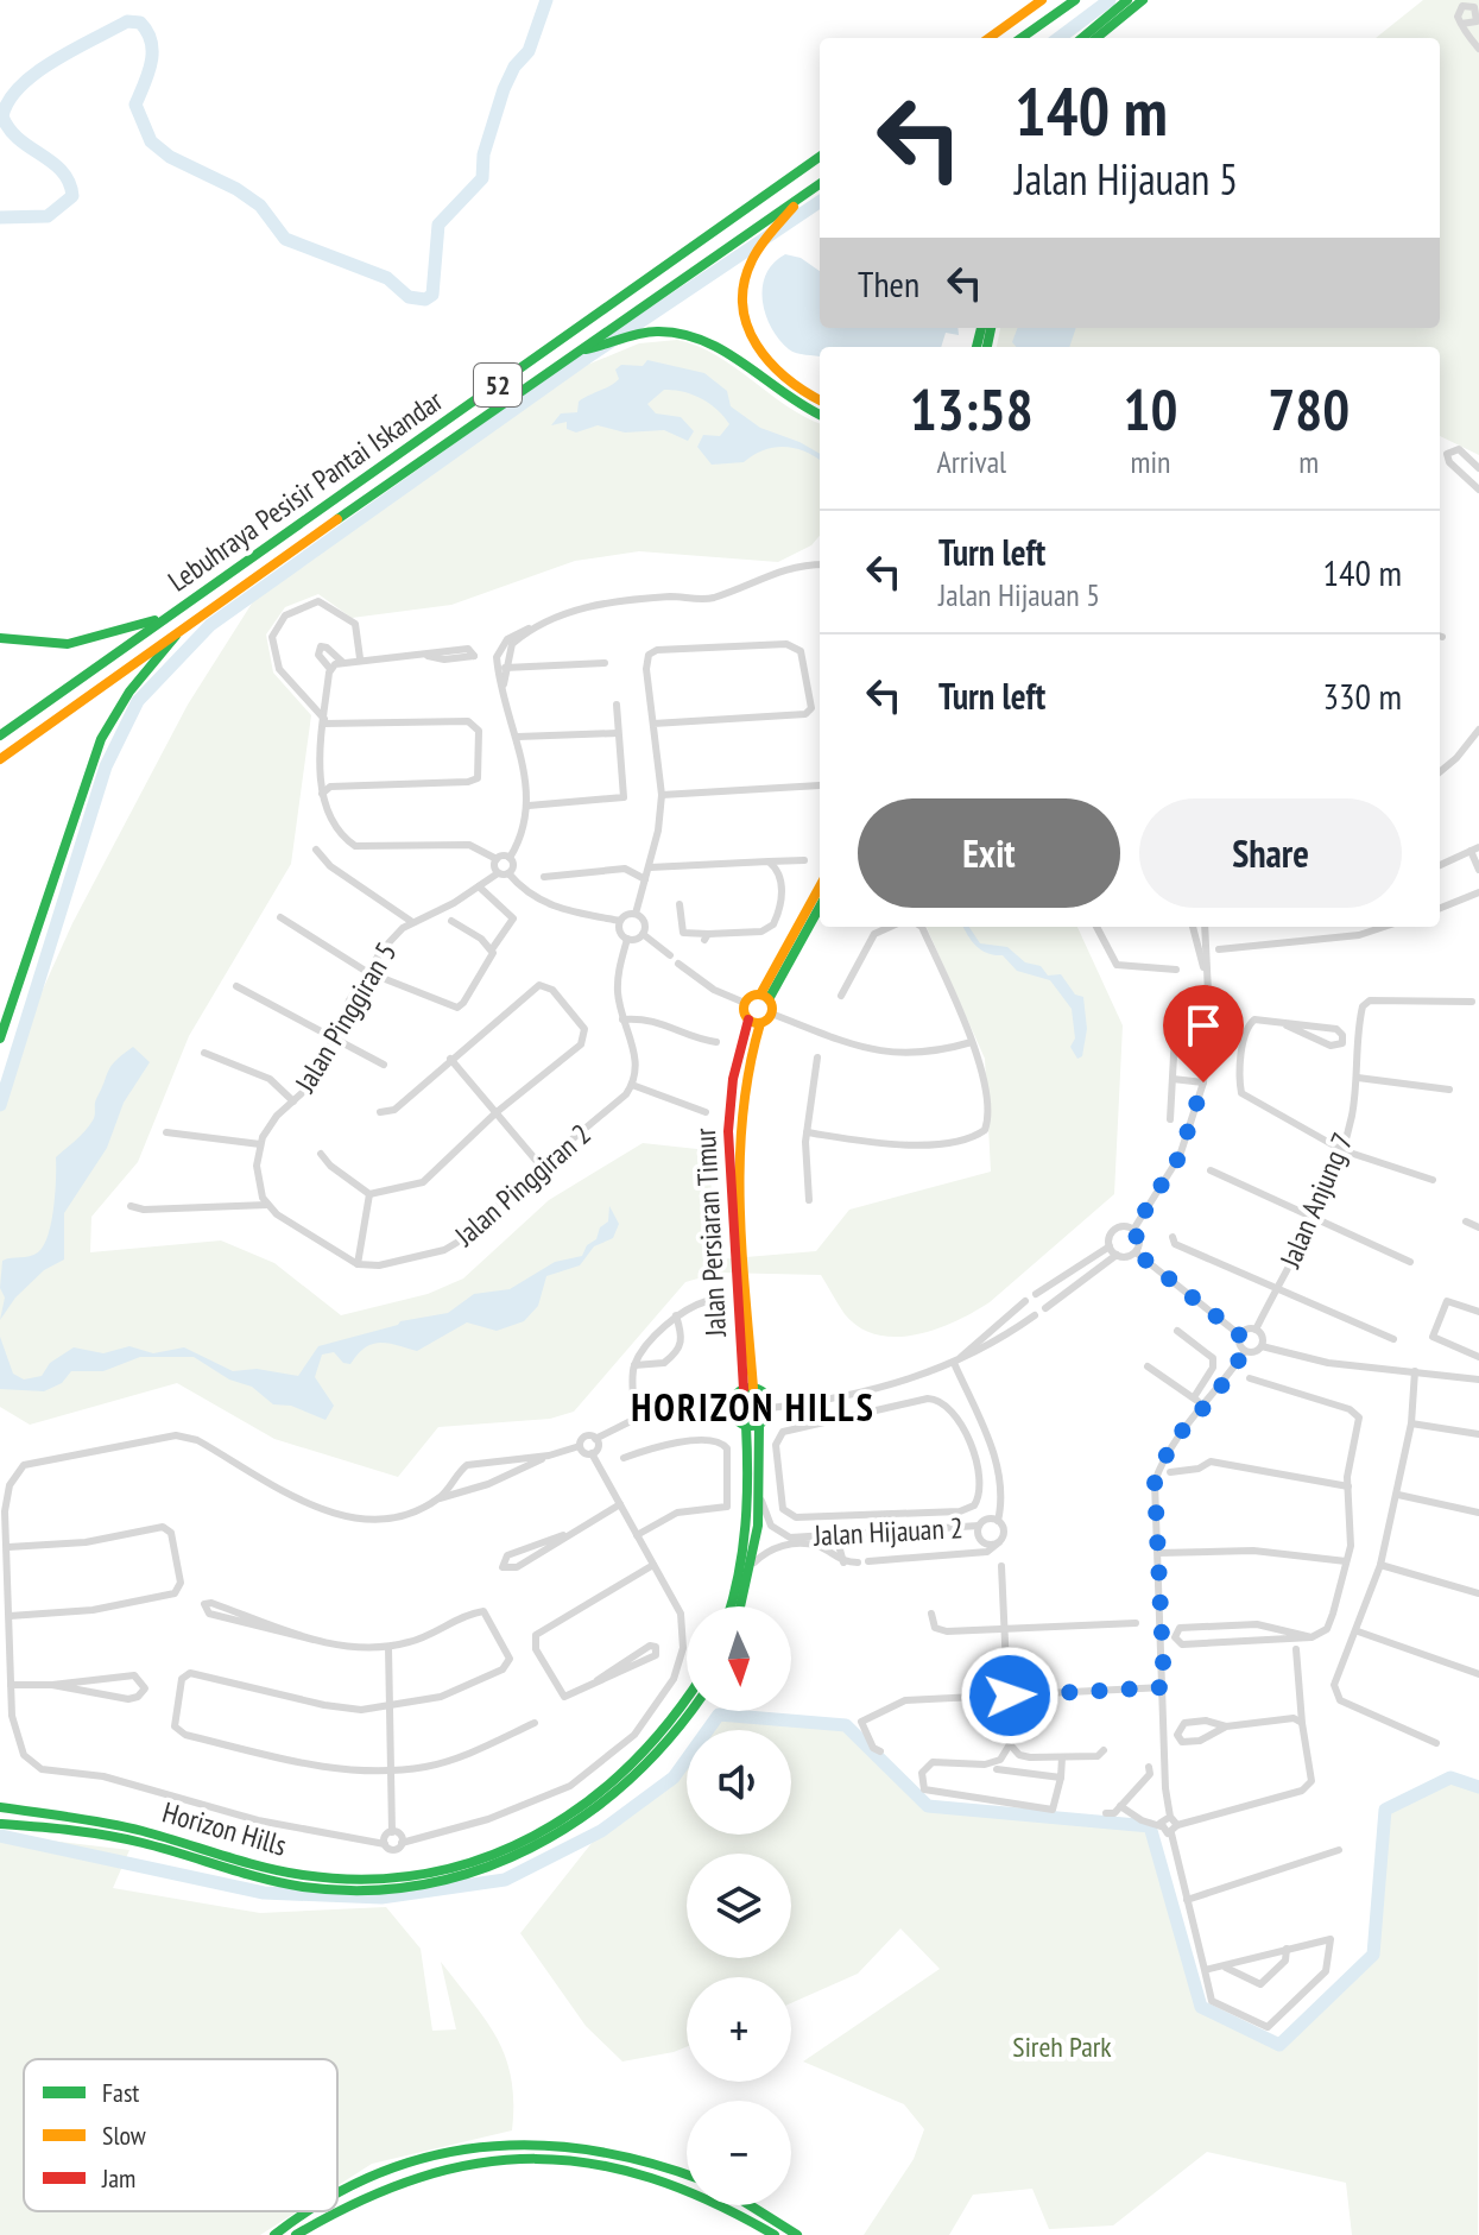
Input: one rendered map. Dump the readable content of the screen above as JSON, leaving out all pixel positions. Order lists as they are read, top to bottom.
{
  "streets": {
    "main road": [
      "52",
      "Lebuhraya Pesisir Pantai Iskandar",
      "Jalan Persiaran Timur",
      "Horizon Hills"
    ],
    "street": [
      "Jalan Pinggiran 5",
      "Jalan Pinggiran 2",
      "Jalan Anjung 7",
      "Jalan Hijauan 2"
    ]
  },
  "districts": ["HORIZON HILLS"],
  "parks": ["Sireh Park"],
  "legend": ["Fast", "Slow", "Jam"],
  "north": "bottom",
  "page": {
    "turn": ["140 m", "Jalan Hijauan 5"],
    "then": "Then",
    "eta": [
      "13:58",
      "Arrival",
      "10",
      "min",
      "780",
      "m"
    ],
    "list": [
      {
        "name": "Turn left",
        "note": "Jalan Hijauan 5",
        "value": "140 m"
      },
      {
        "name": "Turn left",
        "value": "330 m"
      }
    ],
    "buttons": ["Exit", "Share"],
    "map_buttons": ["+", "−"]
  }
}
